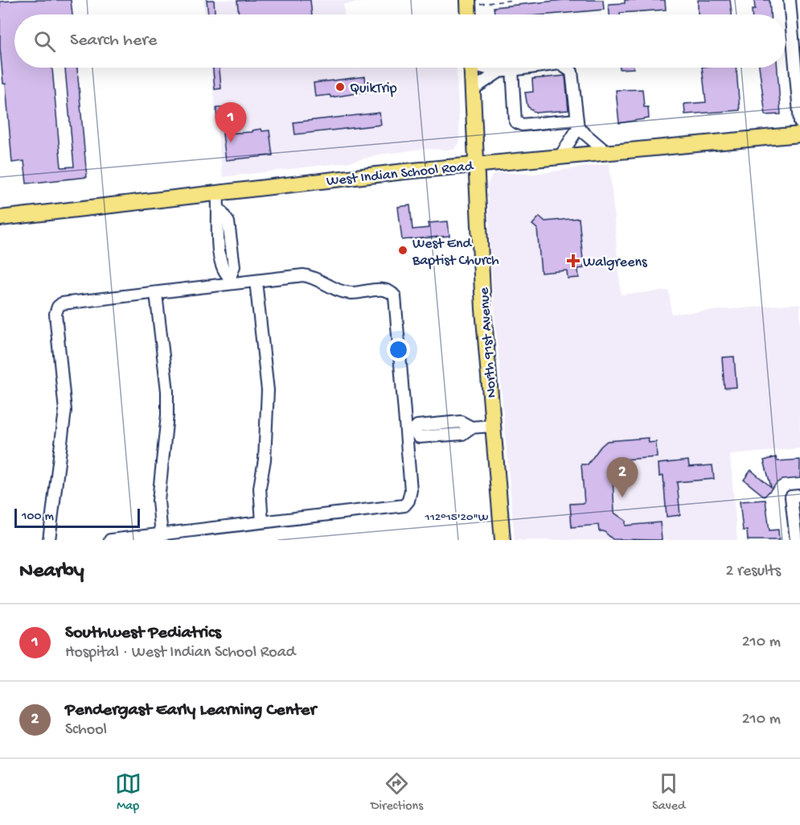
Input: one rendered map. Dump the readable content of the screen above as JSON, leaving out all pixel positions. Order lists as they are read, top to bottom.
{
  "streets": {
    "main road": ["West Indian School Road", "North 91st Avenue"]
  },
  "crossings": [
    ["West Indian School Road", "North 91st Avenue"]
  ],
  "places": {
    "other": ["QuikTrip", "West End Baptist Church"],
    "health": ["Walgreens"]
  },
  "scale_bar": "100 m",
  "page": {
    "search": "Search here",
    "pins": ["1", "2"],
    "scale": "100 m",
    "heading": ["Nearby", "2 results"],
    "list": [
      {
        "mark": "1",
        "name": "Southwest Pediatrics",
        "note": "Hospital · West Indian School Road",
        "value": "210 m"
      },
      {
        "mark": "2",
        "name": "Pendergast Early Learning Center",
        "note": "School",
        "value": "210 m"
      }
    ],
    "nav": ["Map", "Directions", "Saved"]
  },
  "coordinates": ["112°15'20\"W"]
}
